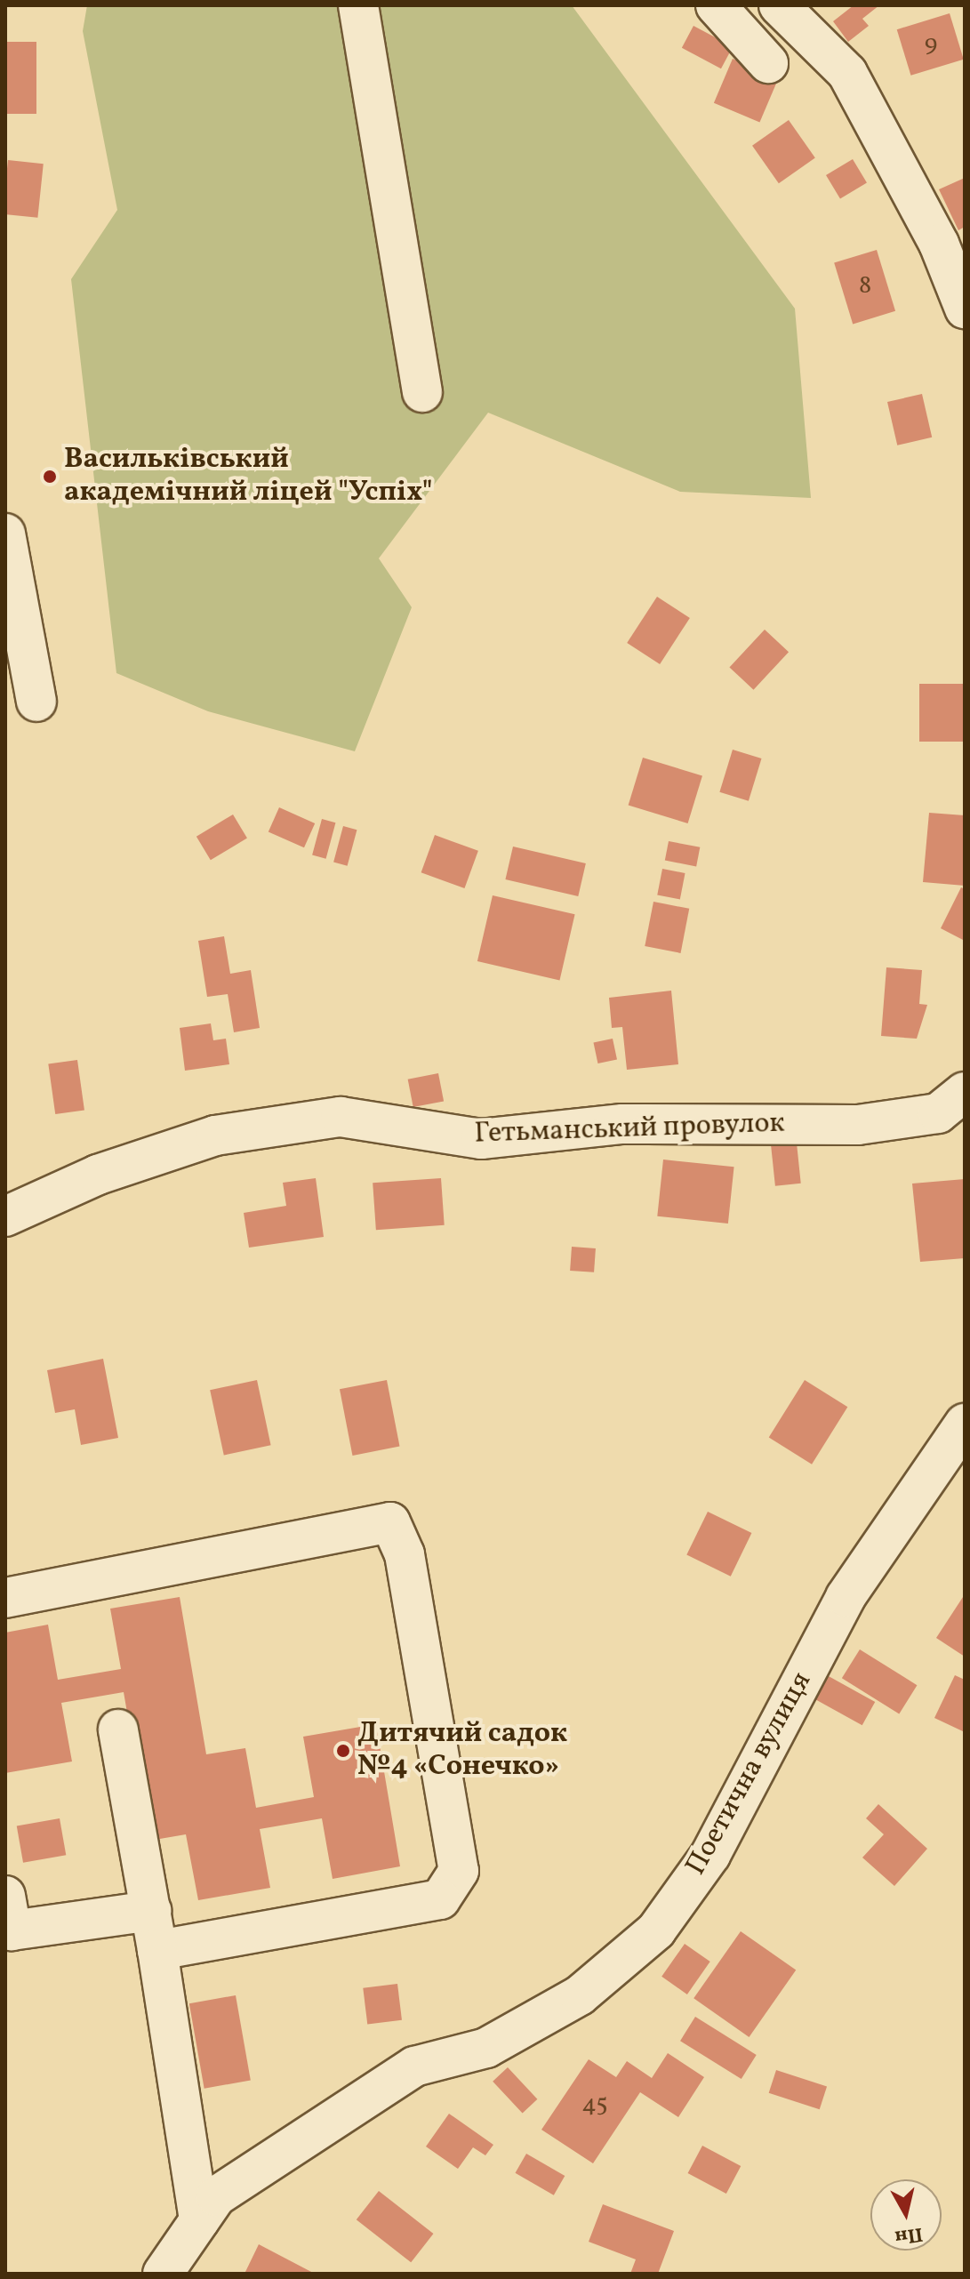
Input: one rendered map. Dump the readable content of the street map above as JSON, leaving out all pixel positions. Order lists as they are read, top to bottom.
{
  "streets": {
    "street": ["Гетьманський провулок", "Поетична вулиця"]
  },
  "places": ["Васильківський академічний ліцей \"Успіх\"", "Дитячий садок №4 «Сонечко»"],
  "house_numbers": ["9", "8", "45"],
  "north": "bottom"
}
